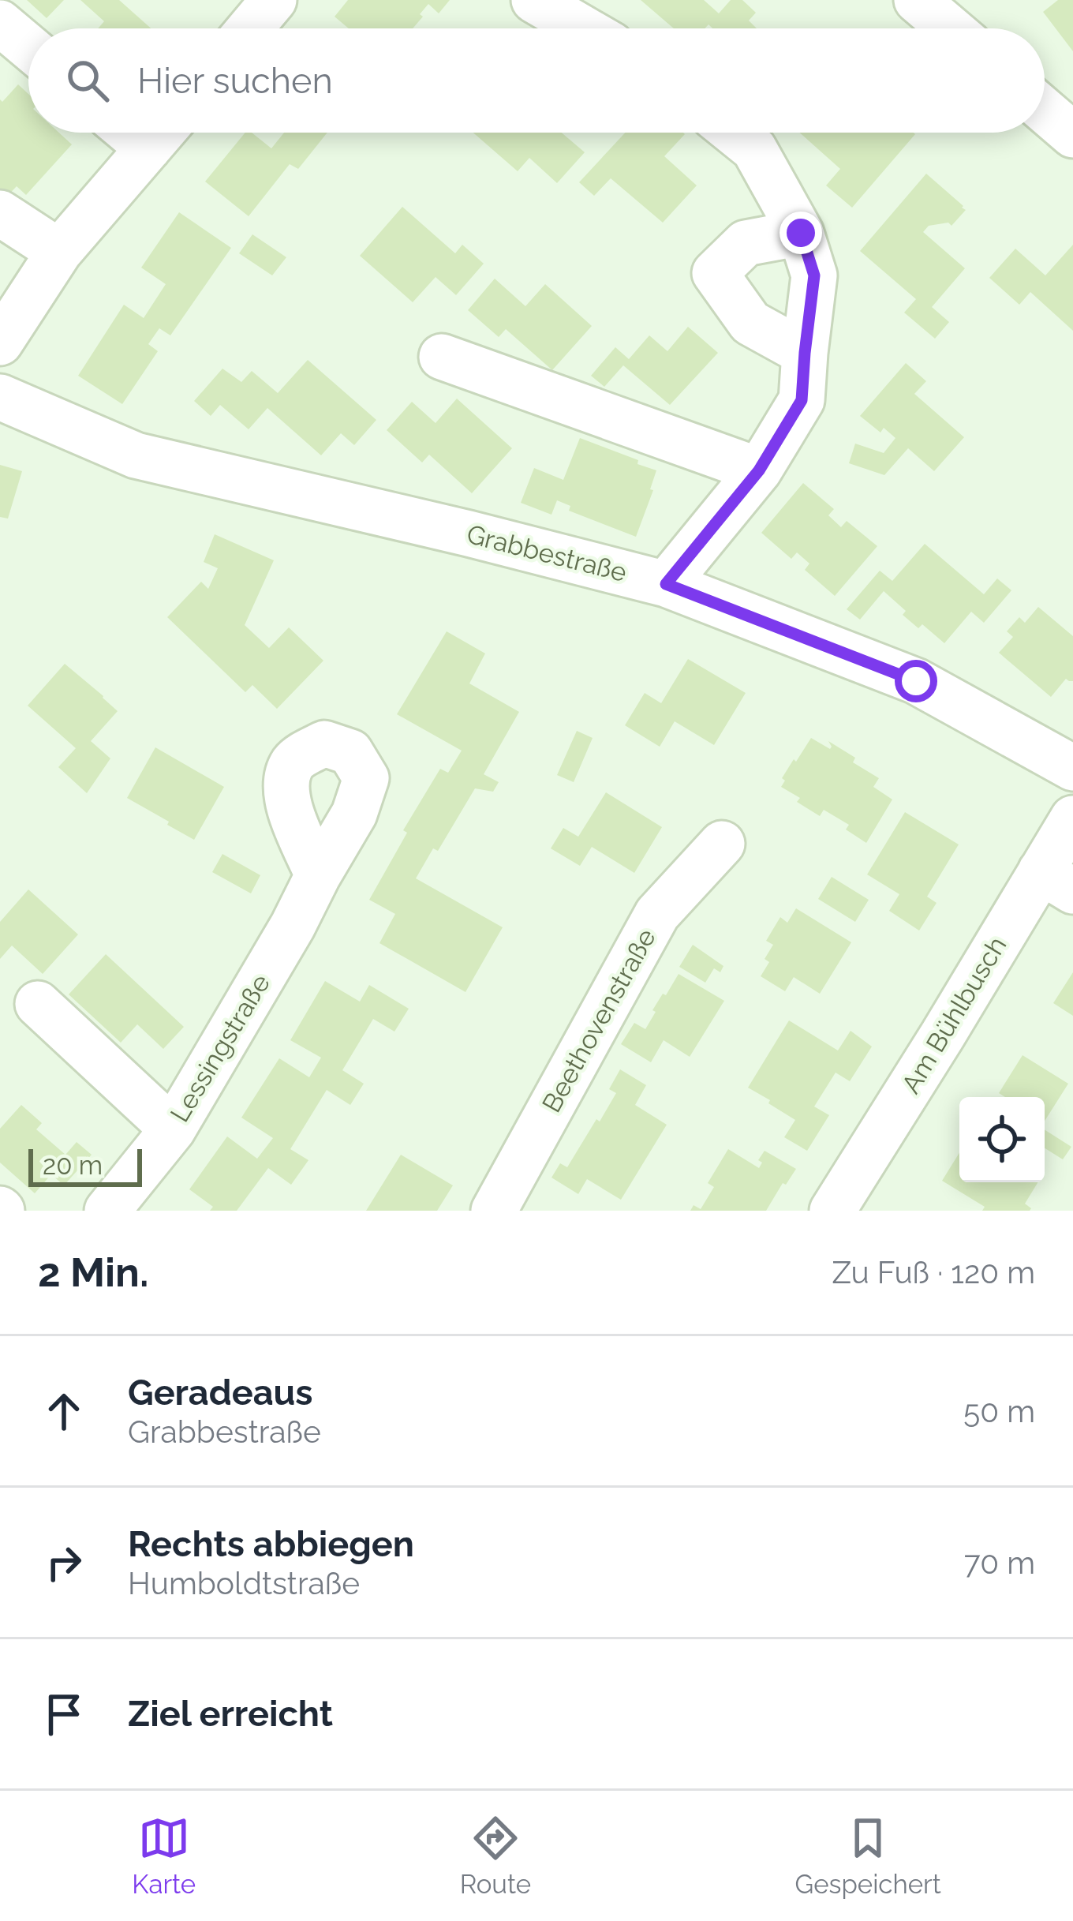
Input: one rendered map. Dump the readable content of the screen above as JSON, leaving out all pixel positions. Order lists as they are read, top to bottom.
{
  "streets": {
    "street": [
      "Grabbestraße",
      "Am Bühlbusch",
      "Beethovenstraße",
      "Lessingstraße"
    ]
  },
  "scale_bar": "20 m",
  "page": {
    "search": "Hier suchen",
    "scale": "20 m",
    "heading": ["2 Min.", "Zu Fuß · 120 m"],
    "list": [
      ["Geradeaus", "Grabbestraße", "50 m"],
      ["Rechts abbiegen", "Humboldtstraße", "70 m"],
      "Ziel erreicht"
    ],
    "nav": ["Karte", "Route", "Gespeichert"]
  }
}
